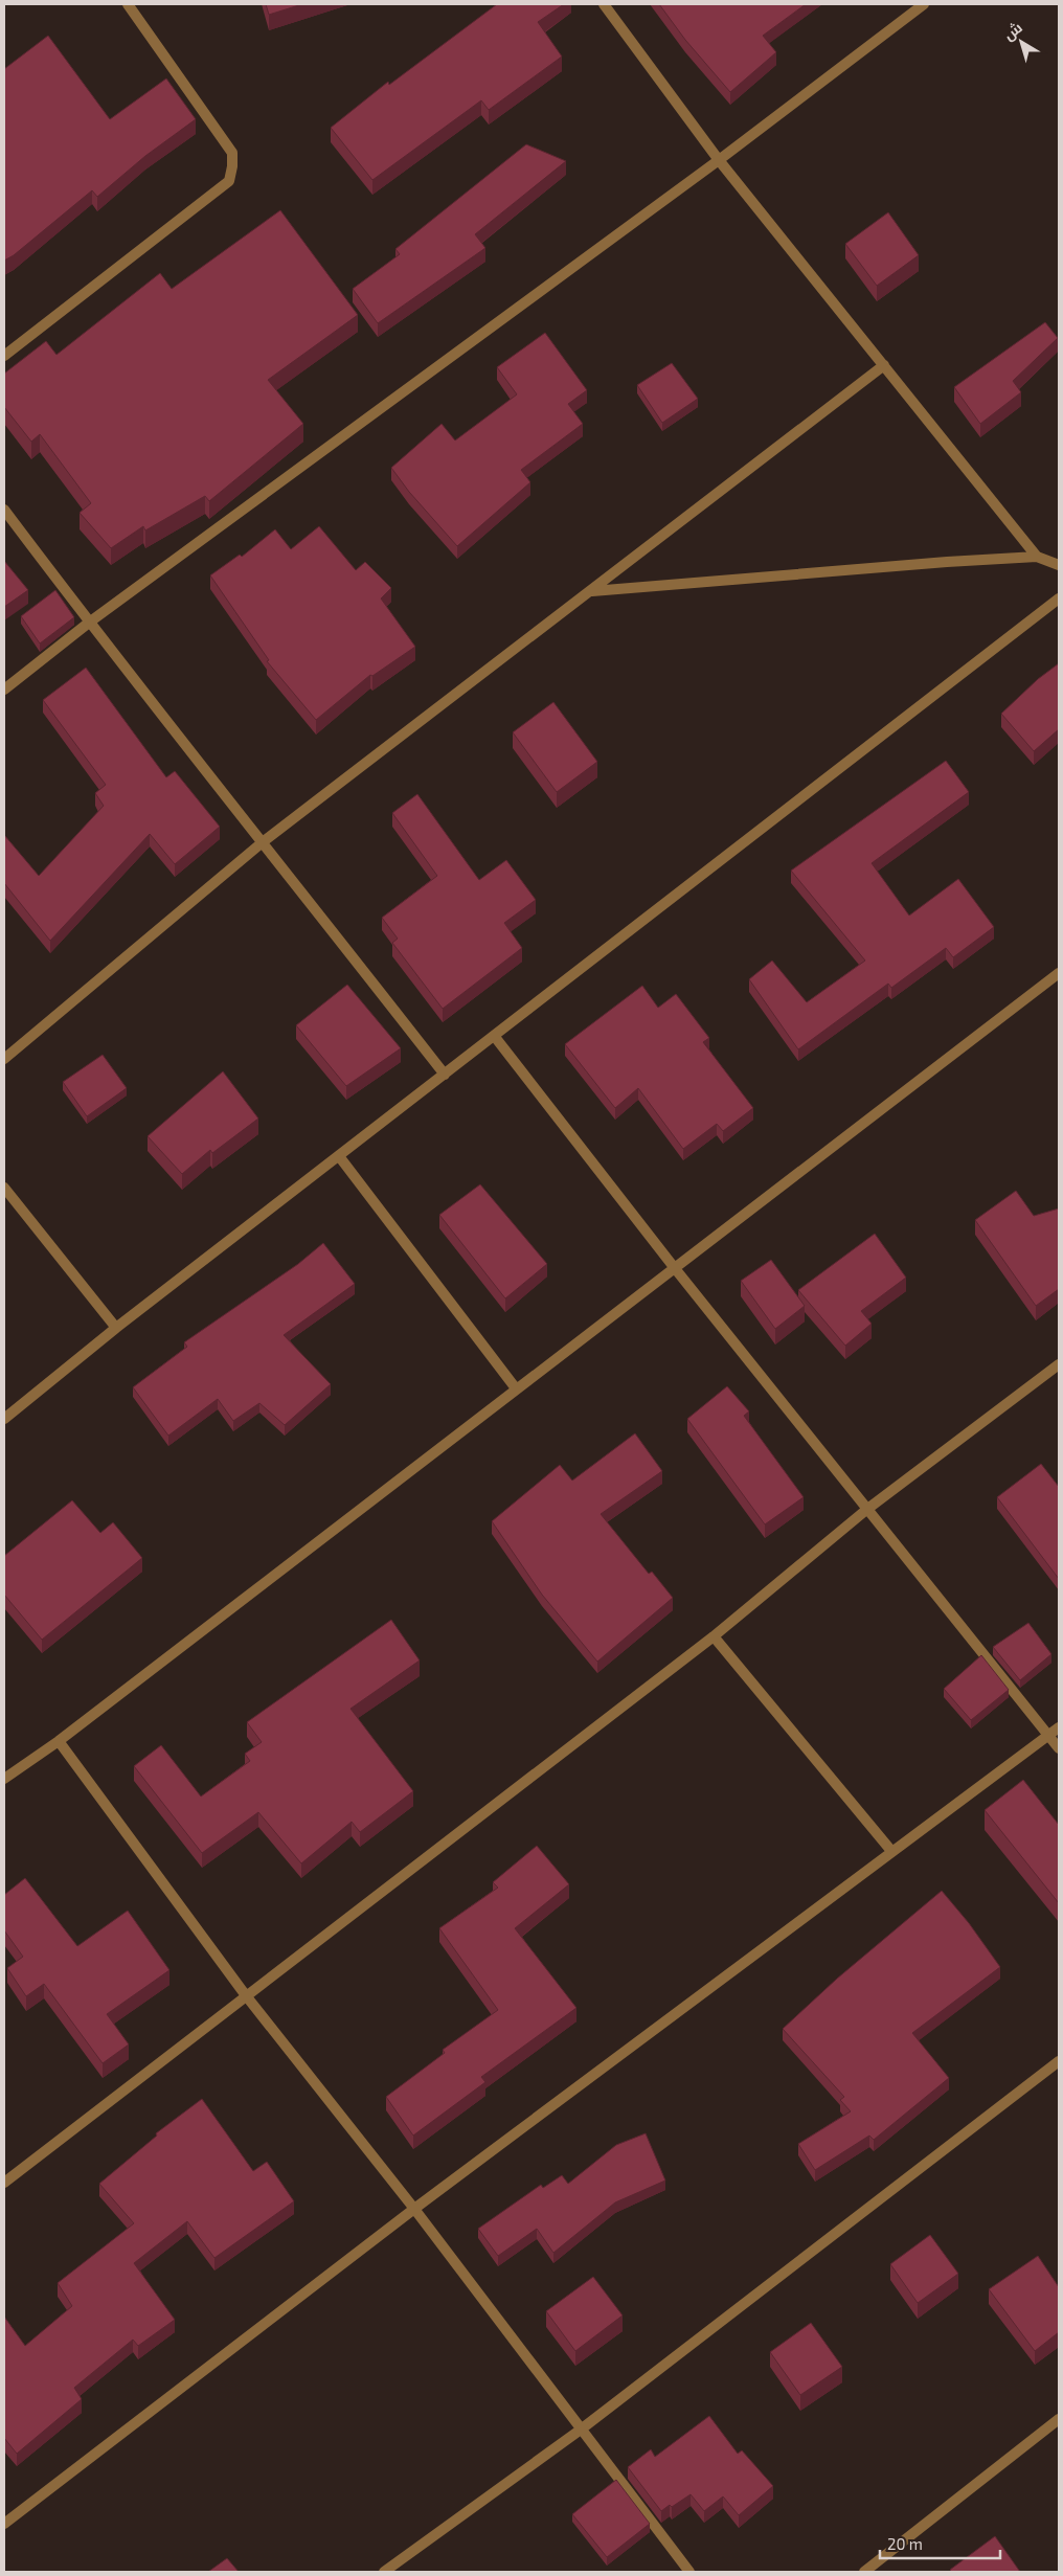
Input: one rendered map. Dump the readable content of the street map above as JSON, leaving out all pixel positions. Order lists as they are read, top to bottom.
{
  "scale_bar": "20 m",
  "north": "top left"
}
